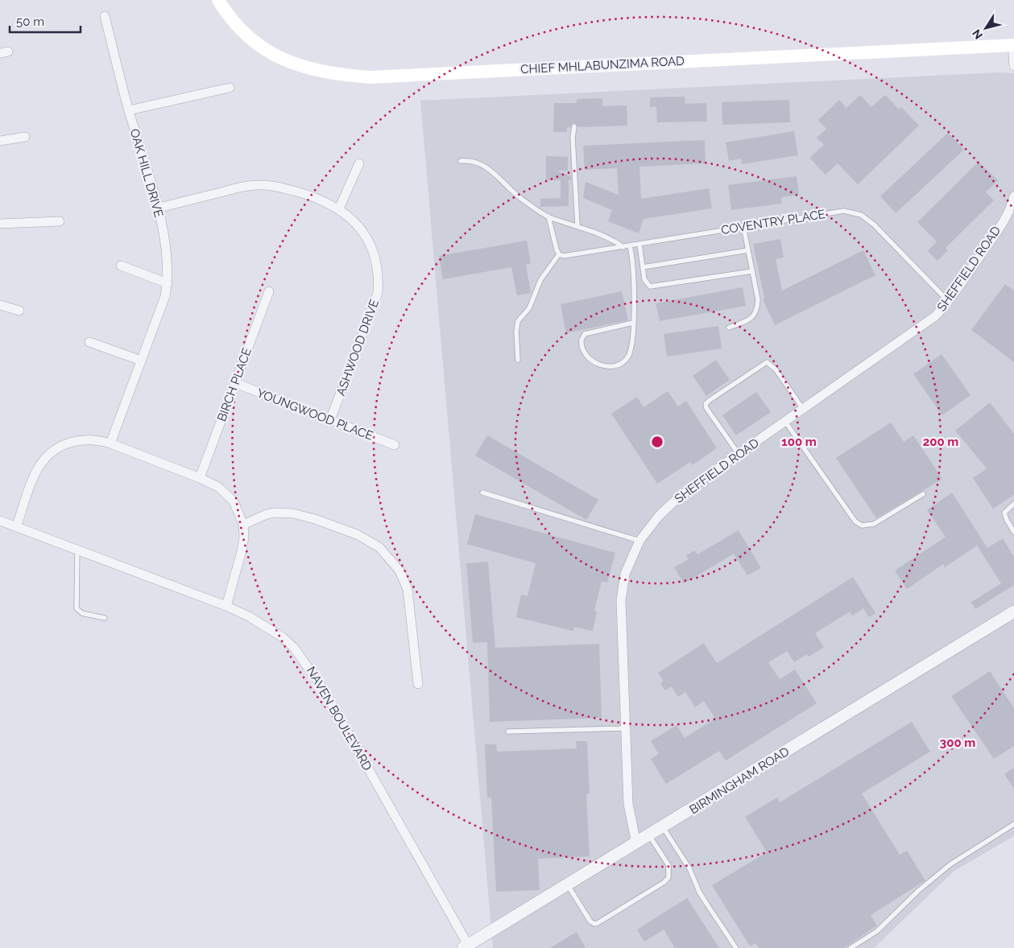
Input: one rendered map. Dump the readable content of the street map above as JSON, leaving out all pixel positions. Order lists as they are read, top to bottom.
{
  "streets": {
    "main road": ["CHIEF MHLABUNZIMA ROAD"],
    "street": [
      "OAK HILL DRIVE",
      "SHEFFIELD ROAD",
      "ASHWOOD DRIVE",
      "BIRCH PLACE",
      "YOUNGWOOD PLACE",
      "NAVEN BOULEVARD",
      "BIRMINGHAM ROAD"
    ],
    "lane": ["COVENTRY PLACE"]
  },
  "crossings": [
    ["OAK HILL DRIVE", "ASHWOOD DRIVE"],
    ["COVENTRY PLACE", "SHEFFIELD ROAD"],
    ["SHEFFIELD ROAD", "BIRMINGHAM ROAD"],
    ["ASHWOOD DRIVE", "YOUNGWOOD PLACE"],
    ["BIRCH PLACE", "YOUNGWOOD PLACE"],
    ["NAVEN BOULEVARD", "BIRMINGHAM ROAD"]
  ],
  "scale_bar": "50 m",
  "north": "bottom left",
  "rings": ["100 m", "200 m", "300 m"]
}
